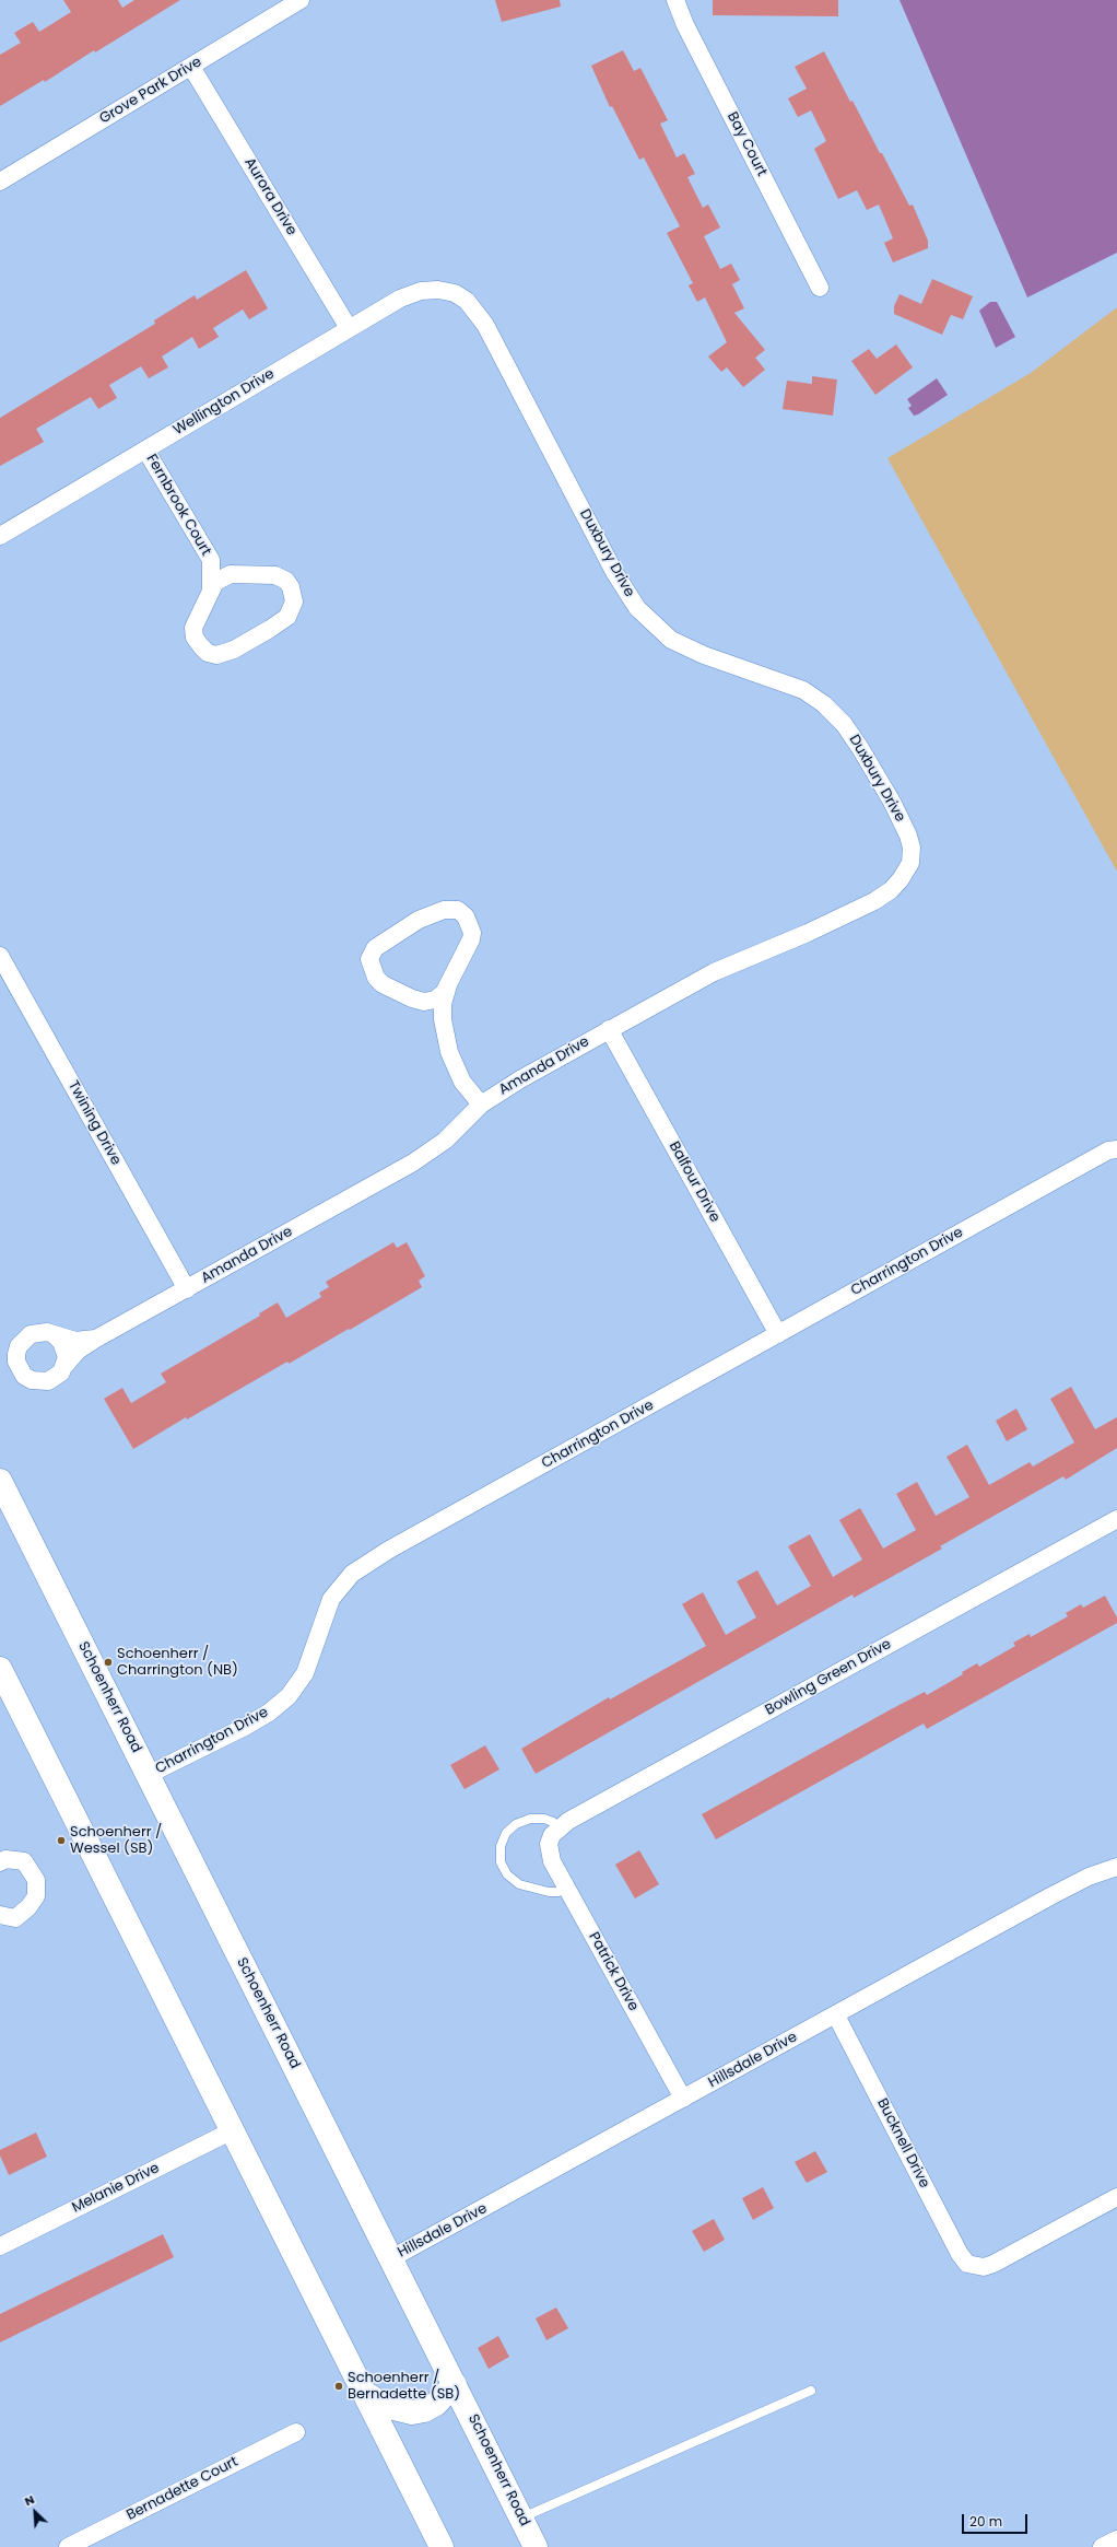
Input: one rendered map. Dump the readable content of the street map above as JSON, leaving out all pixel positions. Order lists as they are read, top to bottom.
{
  "streets": {
    "main road": ["Schoenherr Road"],
    "street": [
      "Grove Park Drive",
      "Bay Court",
      "Aurora Drive",
      "Wellington Drive",
      "Fernbrook Court",
      "Duxbury Drive",
      "Amanda Drive",
      "Twining Drive",
      "Balfour Drive",
      "Charrington Drive",
      "Bowling Green Drive",
      "Patrick Drive",
      "Hillsdale Drive",
      "Bucknell Drive",
      "Melanie Drive",
      "Bernadette Court"
    ]
  },
  "crossings": [
    ["Grove Park Drive", "Aurora Drive"],
    ["Aurora Drive", "Wellington Drive"],
    ["Wellington Drive", "Fernbrook Court"],
    ["Wellington Drive", "Duxbury Drive"],
    ["Duxbury Drive", "Amanda Drive"],
    ["Amanda Drive", "Twining Drive"],
    ["Amanda Drive", "Balfour Drive"],
    ["Balfour Drive", "Charrington Drive"],
    ["Charrington Drive", "Schoenherr Road"],
    ["Bowling Green Drive", "Patrick Drive"],
    ["Schoenherr Road", "Hillsdale Drive"],
    ["Patrick Drive", "Hillsdale Drive"],
    ["Hillsdale Drive", "Bucknell Drive"]
  ],
  "places": ["Schoenherr / Charrington (NB)", "Schoenherr / Wessel (SB)", "Schoenherr / Bernadette (SB)"],
  "scale_bar": "20 m",
  "north": "top left"
}
